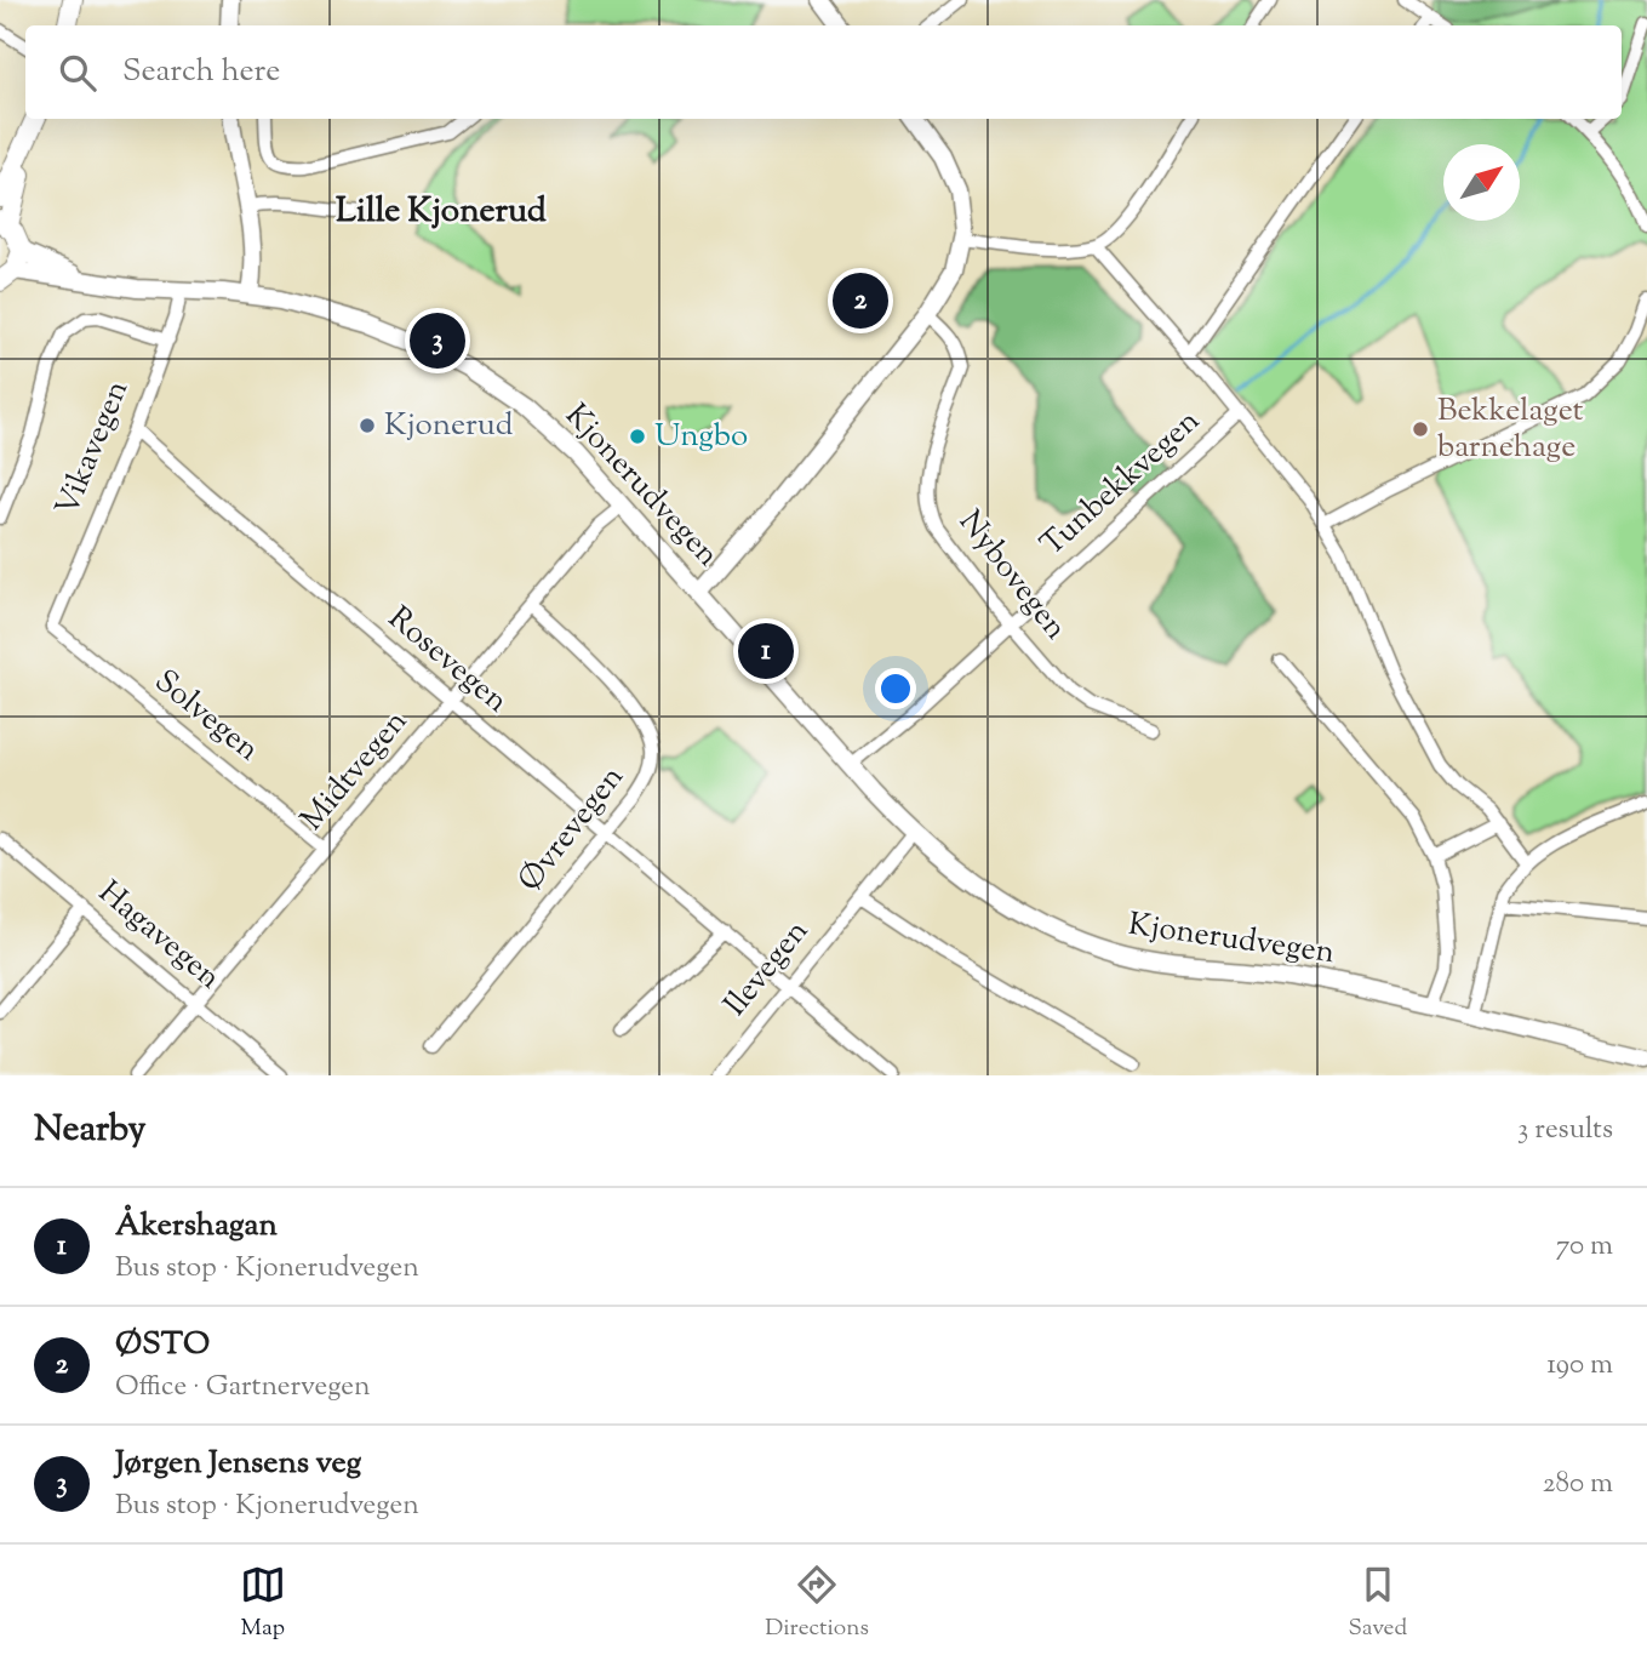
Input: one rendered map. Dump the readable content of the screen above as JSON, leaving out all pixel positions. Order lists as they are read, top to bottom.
{
  "streets": {
    "main road": ["Kjonerudvegen"],
    "street": [
      "Vikavegen",
      "Tunbekkvegen",
      "Nybovegen",
      "Rosevegen",
      "Solvegen",
      "Midtvegen",
      "Øvrevegen",
      "Hagavegen",
      "Ilevegen"
    ]
  },
  "crossings": [
    ["Vikavegen", "Kjonerudvegen"],
    ["Vikavegen", "Rosevegen"],
    ["Vikavegen", "Solvegen"],
    ["Tunbekkvegen", "Kjonerudvegen"],
    ["Tunbekkvegen", "Nybovegen"],
    ["Kjonerudvegen", "Midtvegen"],
    ["Kjonerudvegen", "Ilevegen"],
    ["Rosevegen", "Midtvegen"],
    ["Rosevegen", "Øvrevegen"],
    ["Rosevegen", "Ilevegen"],
    ["Solvegen", "Midtvegen"],
    ["Midtvegen", "Øvrevegen"],
    ["Midtvegen", "Hagavegen"]
  ],
  "districts": ["Lille Kjonerud"],
  "places": ["Kjonerud", "Bekkelaget barnehage", "Ungbo"],
  "north": "top right",
  "page": {
    "search": "Search here",
    "pins": ["2", "3", "1"],
    "heading": ["Nearby", "3 results"],
    "list": [
      {
        "mark": "1",
        "name": "Åkershagan",
        "note": "Bus stop · Kjonerudvegen",
        "value": "70 m"
      },
      {
        "mark": "2",
        "name": "ØSTO",
        "note": "Office · Gartnervegen",
        "value": "190 m"
      },
      {
        "mark": "3",
        "name": "Jørgen Jensens veg",
        "note": "Bus stop · Kjonerudvegen",
        "value": "280 m"
      }
    ],
    "nav": ["Map", "Directions", "Saved"]
  }
}
